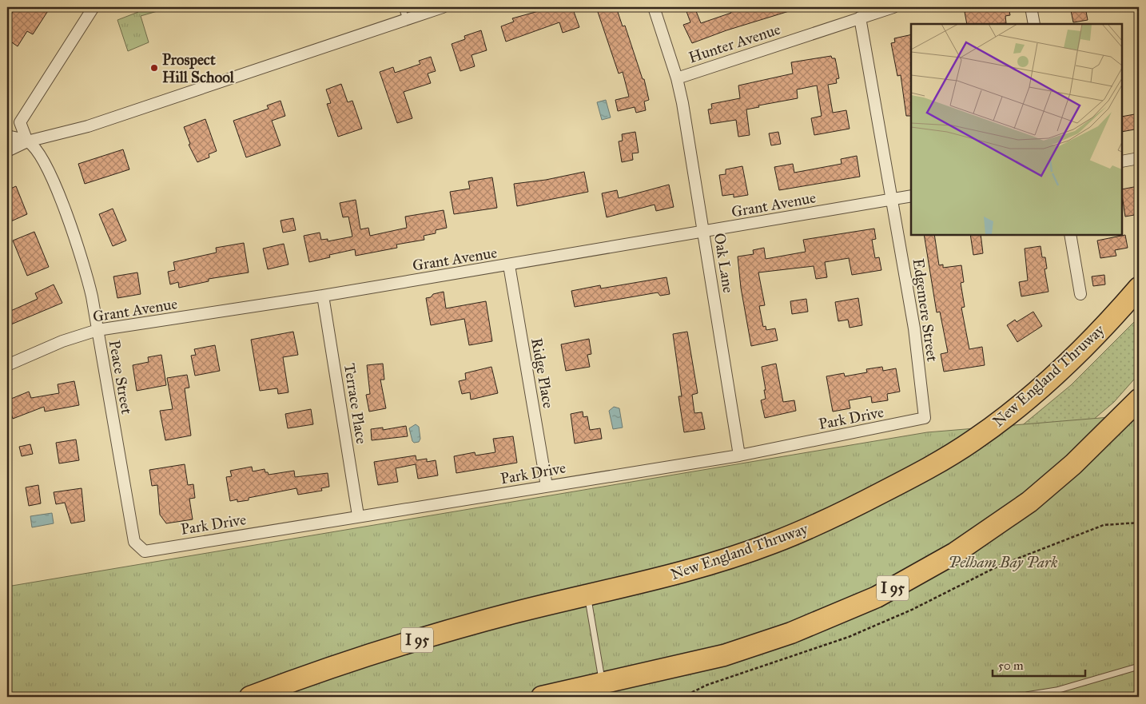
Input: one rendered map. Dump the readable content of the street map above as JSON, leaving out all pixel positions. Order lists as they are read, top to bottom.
{
  "streets": {
    "highway": ["New England Thruway", "I 95"],
    "street": [
      "Hunter Avenue",
      "Grant Avenue",
      "Oak Lane",
      "Edgemere Street",
      "Ridge Place",
      "Peace Street",
      "Terrace Place",
      "Park Drive"
    ]
  },
  "crossings": [
    ["Hunter Avenue", "Oak Lane"],
    ["Hunter Avenue", "Edgemere Street"],
    ["Grant Avenue", "Oak Lane"],
    ["Grant Avenue", "Edgemere Street"],
    ["Grant Avenue", "Ridge Place"],
    ["Grant Avenue", "Peace Street"],
    ["Grant Avenue", "Terrace Place"],
    ["Oak Lane", "Park Drive"],
    ["Edgemere Street", "Park Drive"],
    ["Ridge Place", "Park Drive"],
    ["Peace Street", "Park Drive"],
    ["Terrace Place", "Park Drive"]
  ],
  "parks": ["Pelham Bay Park"],
  "places": ["Prospect Hill School"],
  "scale_bar": "50 m"
}
